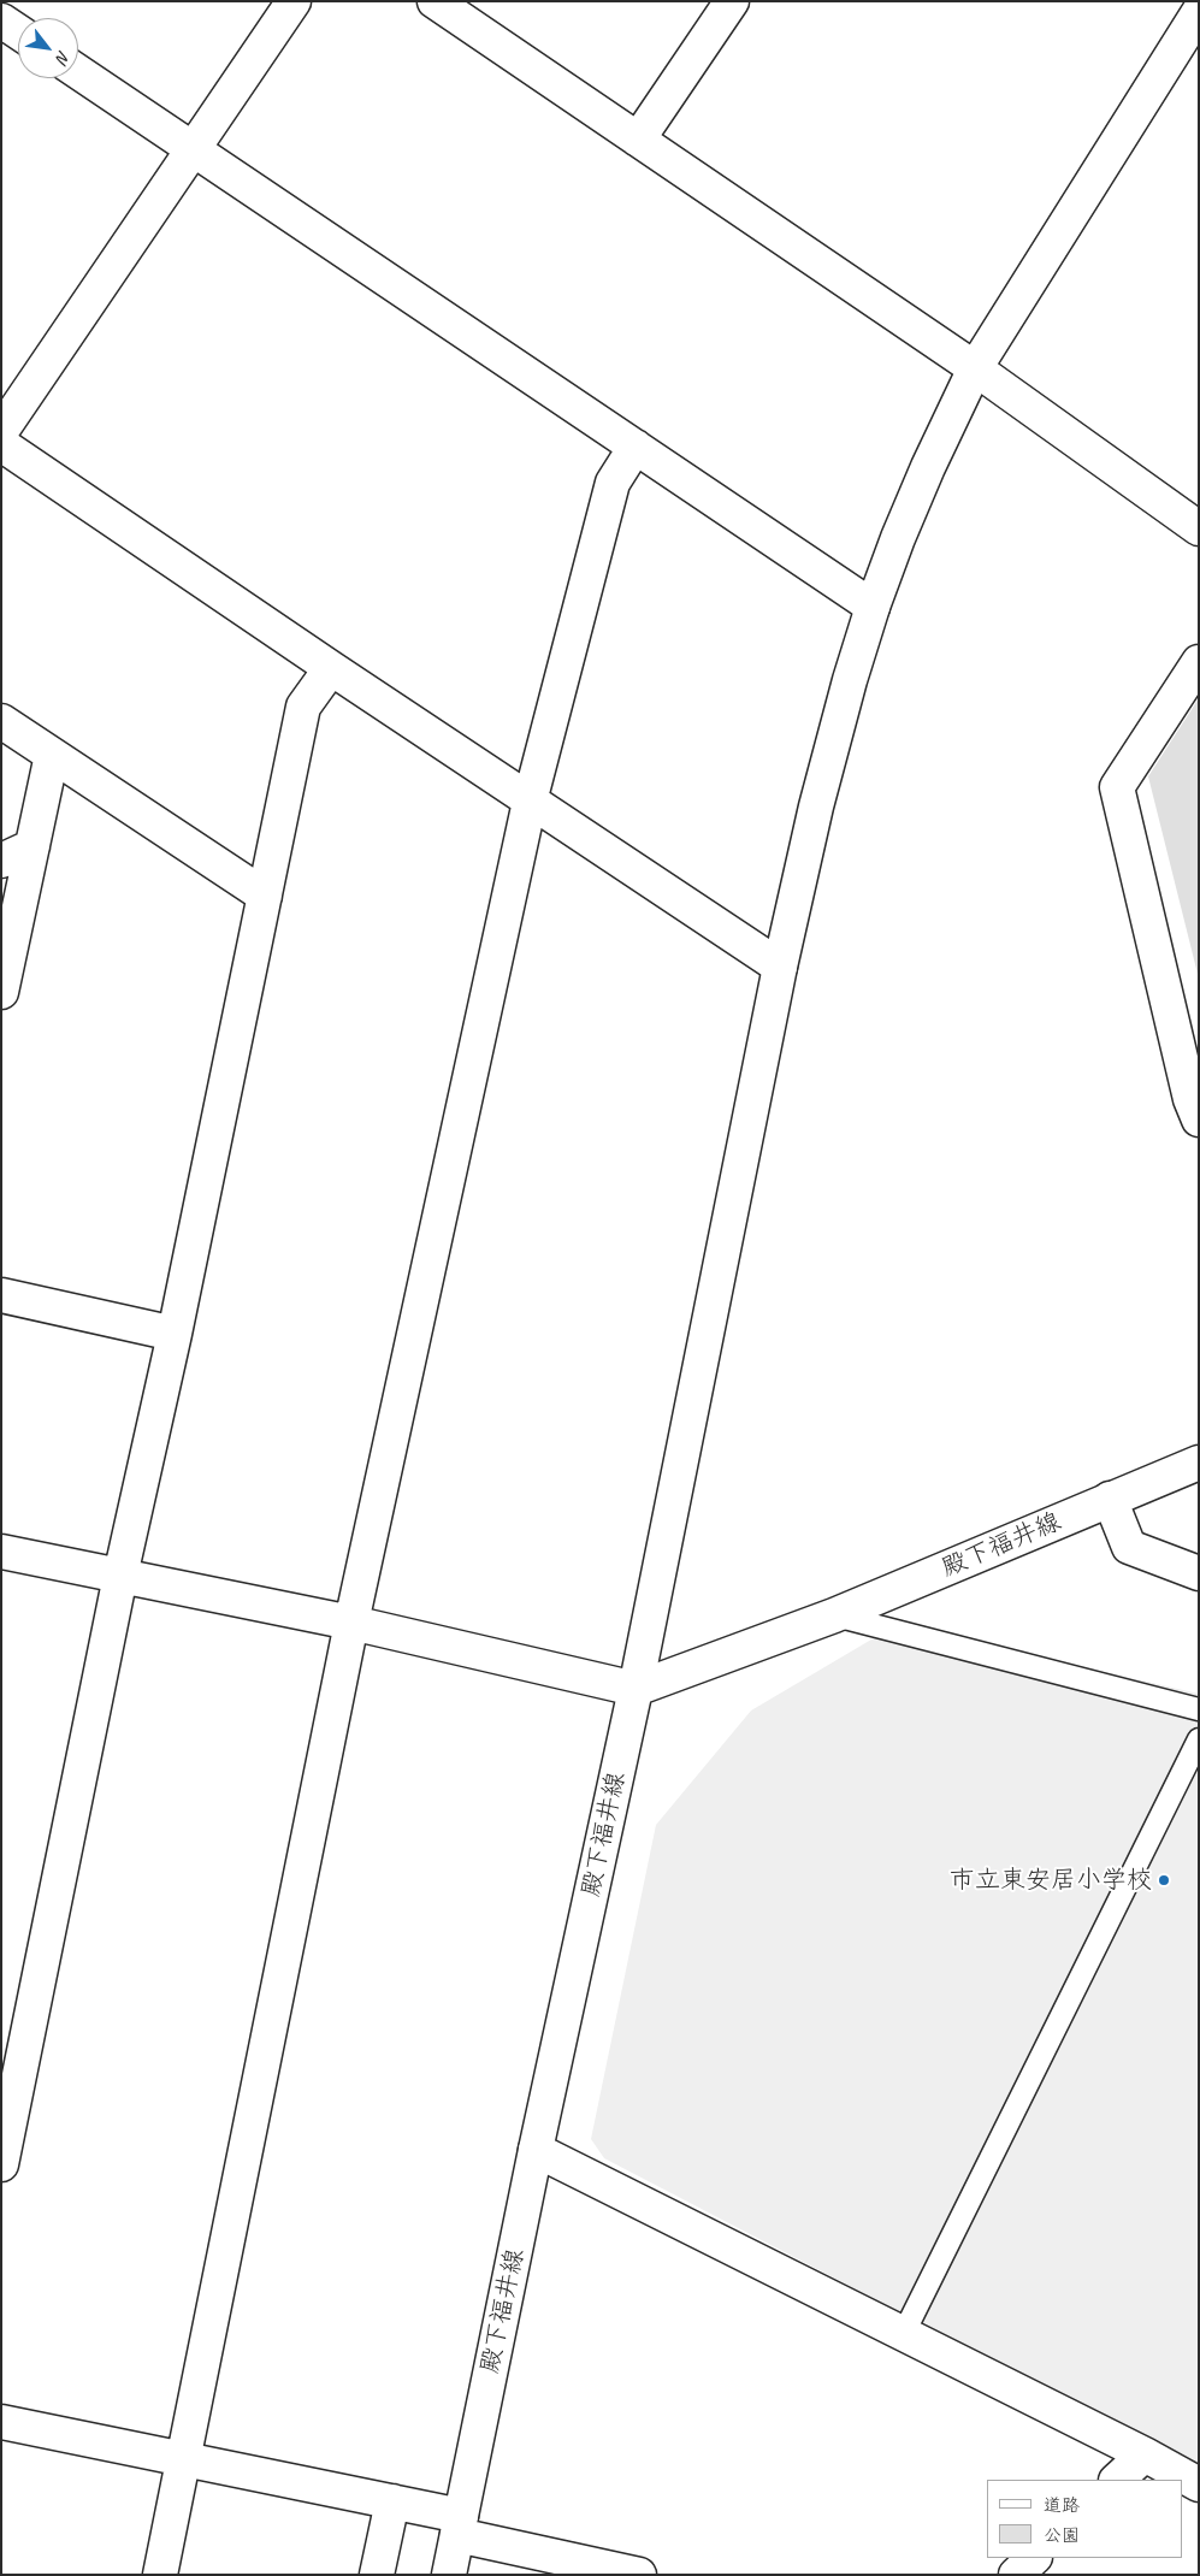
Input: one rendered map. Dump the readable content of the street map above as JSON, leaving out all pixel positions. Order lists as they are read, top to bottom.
{
  "streets": {
    "street": ["殿下福井線"]
  },
  "places": ["市立東安居小学校"],
  "legend": ["道路", "公園"],
  "north": "bottom right"
}
